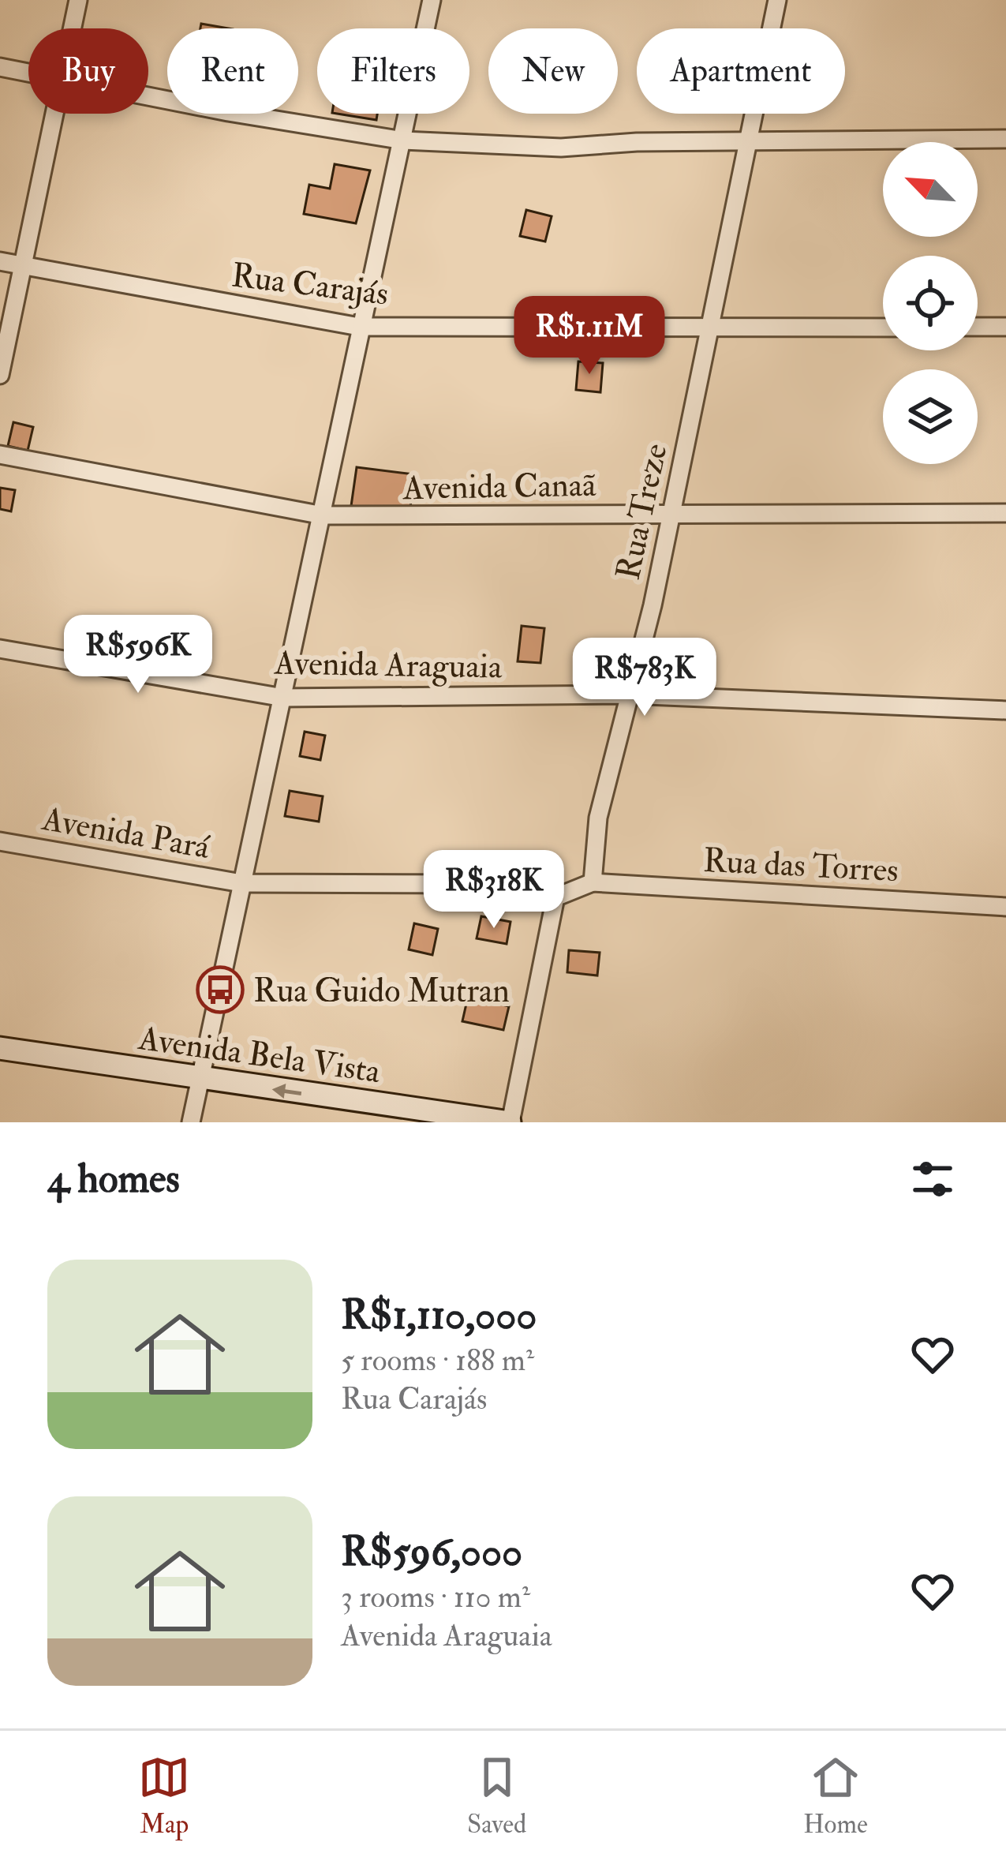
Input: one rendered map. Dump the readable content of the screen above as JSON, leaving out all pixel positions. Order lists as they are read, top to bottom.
{
  "streets": {
    "street": [
      "Rua Carajás",
      "Avenida Canaã",
      "Rua Treze",
      "Avenida Araguaia",
      "Avenida Pará",
      "Rua das Torres",
      "Avenida Bela Vista"
    ]
  },
  "crossings": [
    ["Rua Carajás", "Rua Treze"],
    ["Avenida Canaã", "Rua Treze"],
    ["Rua Treze", "Avenida Araguaia"],
    ["Rua Treze", "Rua das Torres"]
  ],
  "one_way": ["Avenida Bela Vista"],
  "places": {
    "bus stop": ["Rua Guido Mutran"]
  },
  "north": "top left",
  "page": {
    "chip": [
      "Buy",
      "Rent",
      "Filters",
      "New",
      "Apartment"
    ],
    "price": [
      "R$1.11M",
      "R$596K",
      "R$783K",
      "R$318K"
    ],
    "heading": "4 homes",
    "list": [
      {
        "name": "R$1,110,000",
        "note": "5 rooms · 188 m² · Rua Carajás"
      },
      {
        "name": "R$596,000",
        "note": "3 rooms · 110 m² · Avenida Araguaia"
      }
    ],
    "tabs": ["Map", "Saved", "Home"]
  }
}
